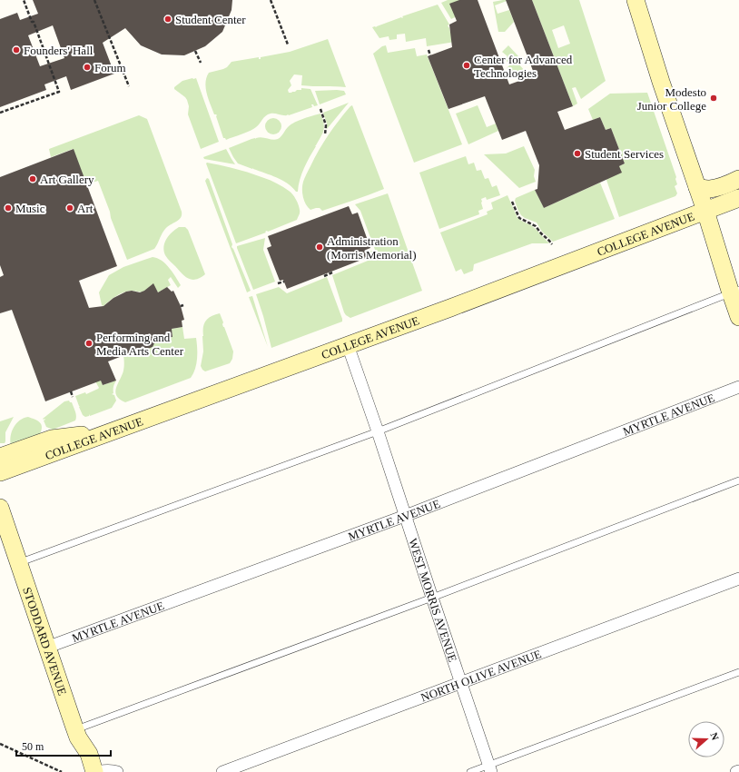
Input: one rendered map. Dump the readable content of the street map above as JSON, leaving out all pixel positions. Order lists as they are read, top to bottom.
{
  "streets": {
    "street": [
      "COLLEGE AVENUE",
      "MYRTLE AVENUE",
      "WEST MORRIS AVENUE",
      "STODDARD AVENUE",
      "NORTH OLIVE AVENUE"
    ]
  },
  "crossings": [
    ["COLLEGE AVENUE", "WEST MORRIS AVENUE"],
    ["MYRTLE AVENUE", "WEST MORRIS AVENUE"],
    ["MYRTLE AVENUE", "STODDARD AVENUE"],
    ["WEST MORRIS AVENUE", "NORTH OLIVE AVENUE"]
  ],
  "places": [
    "Student Center",
    "Founders' Hall",
    "Center for Advanced Technologies",
    "Forum",
    "Modesto Junior College",
    "Student Services",
    "Art Gallery",
    "Music",
    "Art",
    "Administration (Morris Memorial)",
    "Performing and Media Arts Center"
  ],
  "scale_bar": "50 m",
  "north": "right"
}
